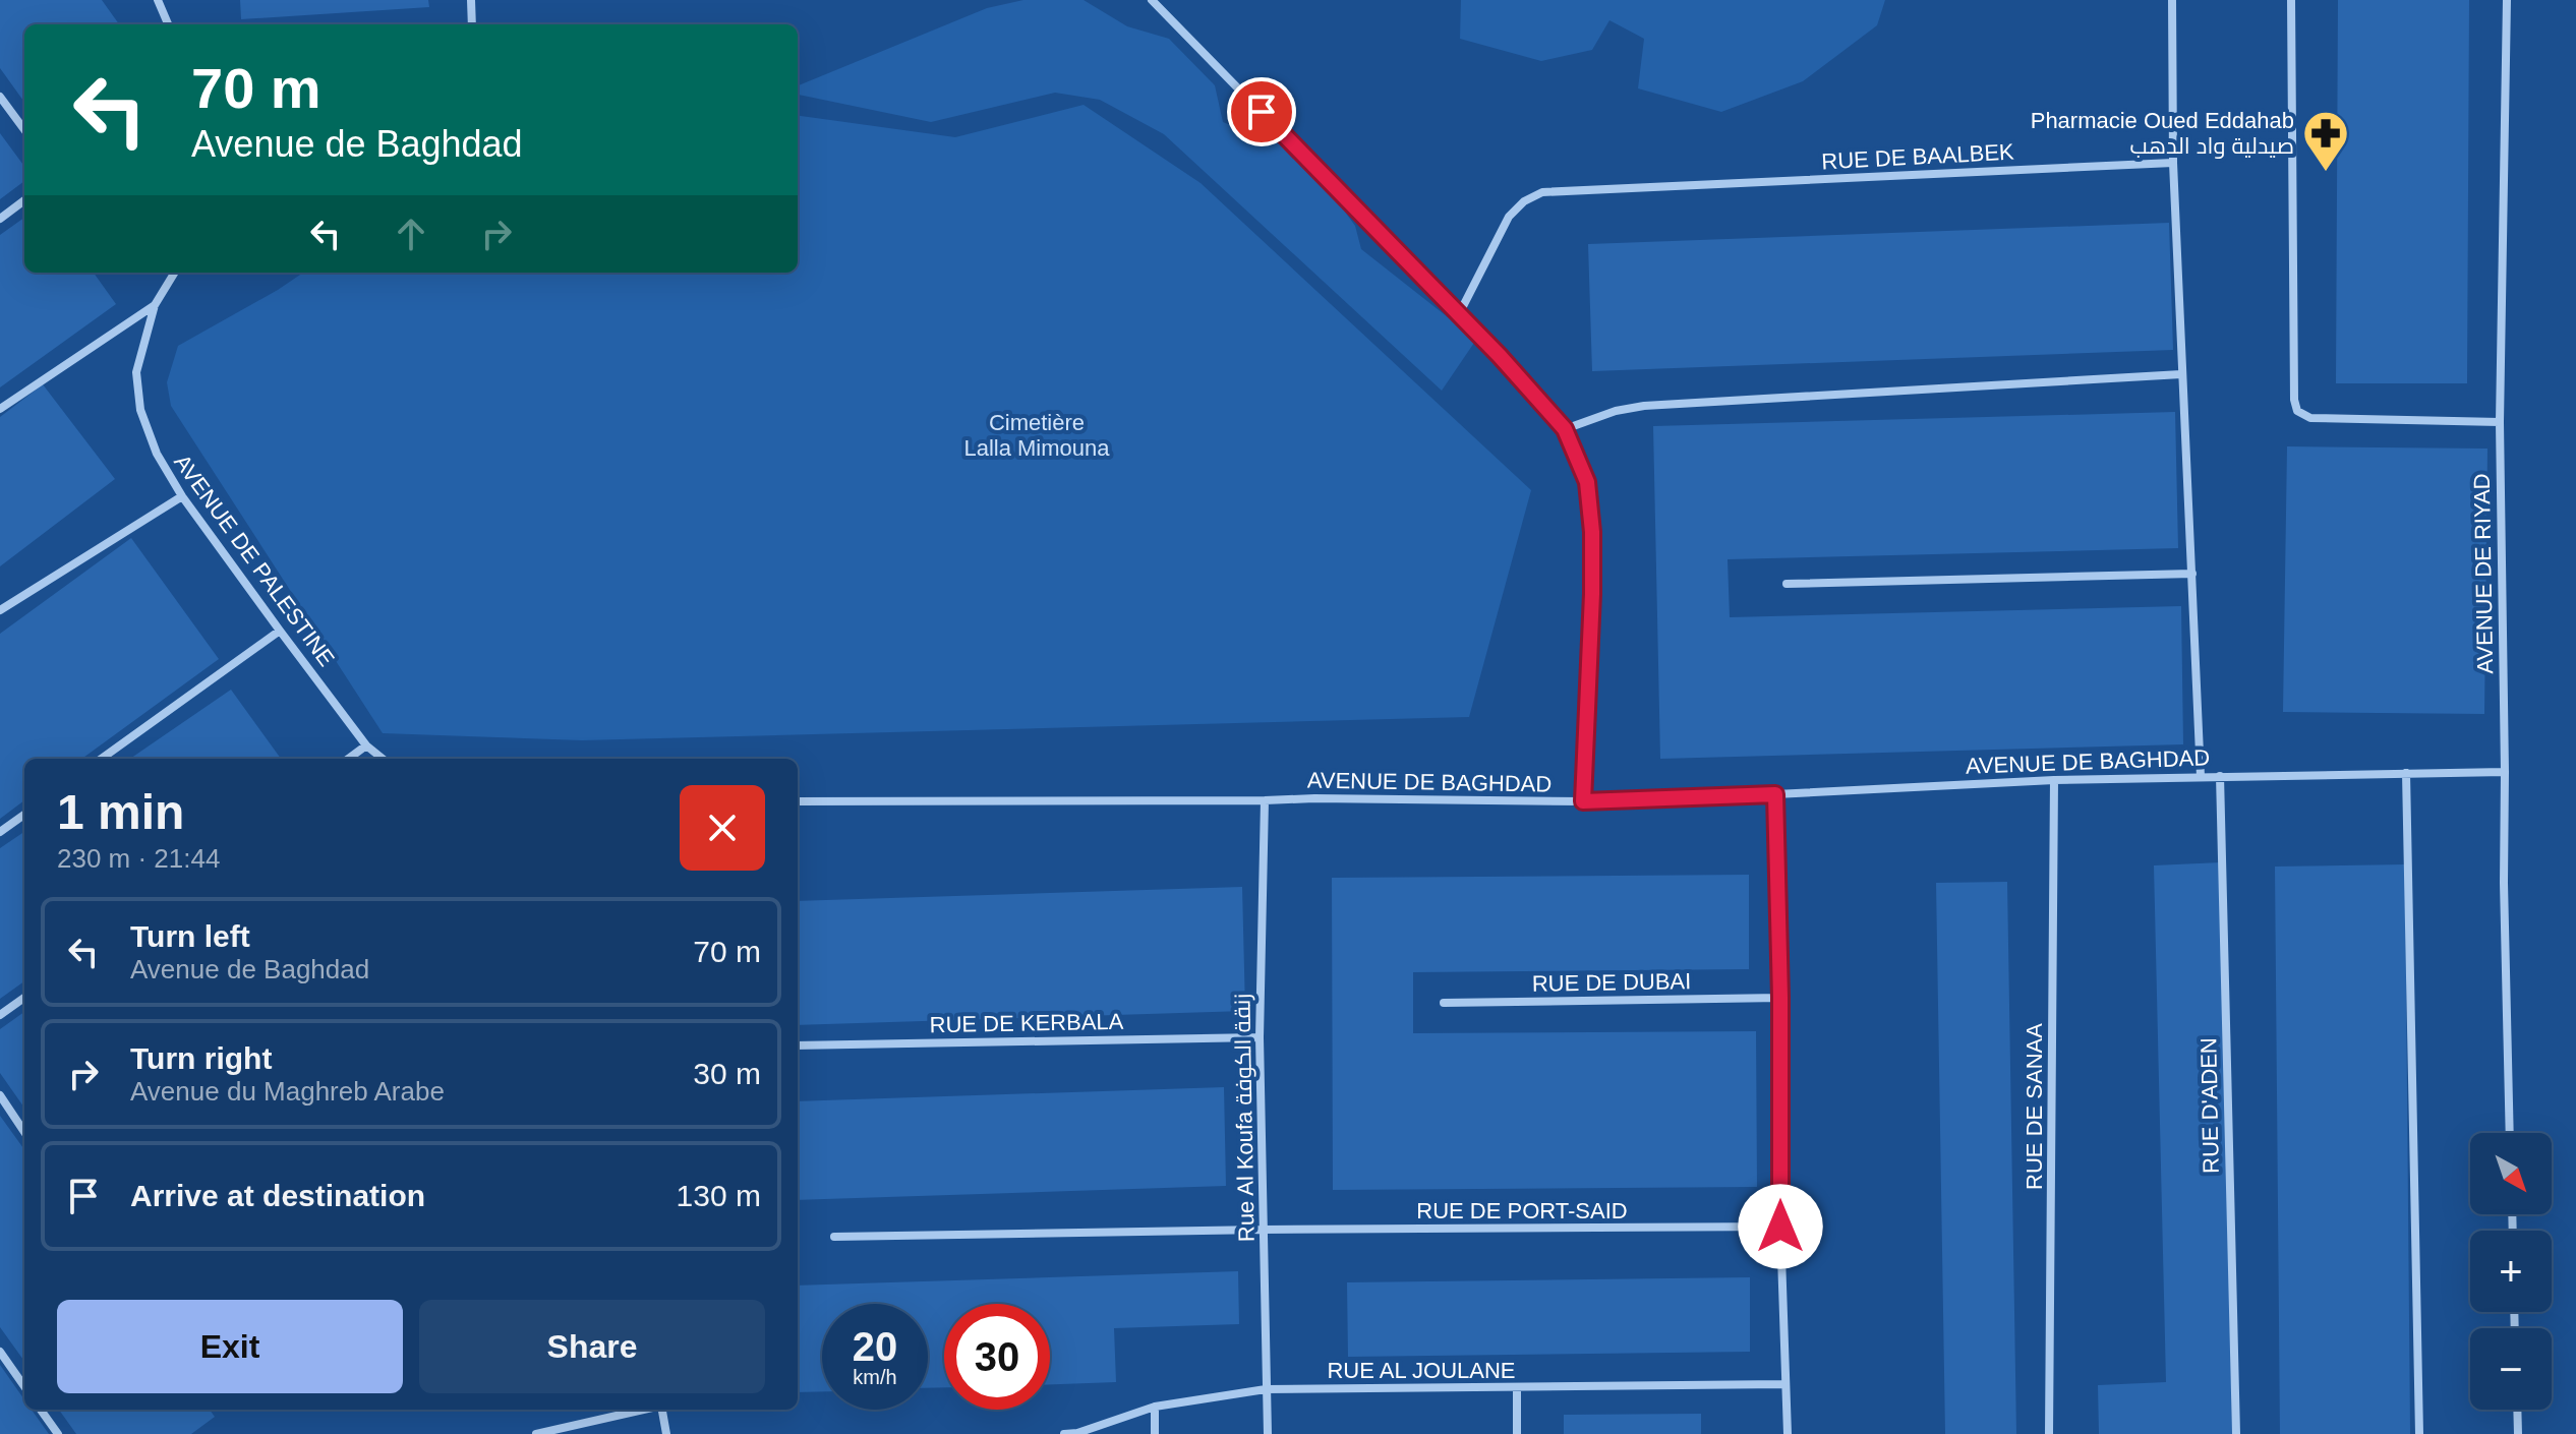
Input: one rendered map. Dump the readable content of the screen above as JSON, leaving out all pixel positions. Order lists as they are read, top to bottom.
{
  "streets": {
    "street": [
      "RUE DE BAALBEK",
      "AVENUE DE PALESTINE",
      "AVENUE DE RIYAD",
      "AVENUE DE BAGHDAD",
      "RUE DE DUBAI",
      "RUE DE KERBALA",
      "RUE D'ADEN",
      "RUE DE SANAA",
      "Rue Al Koufa زنقة الكوفة",
      "RUE DE PORT-SAID",
      "RUE AL JOULANE"
    ]
  },
  "crossings": [
    ["AVENUE DE RIYAD", "AVENUE DE BAGHDAD"],
    ["AVENUE DE BAGHDAD", "RUE D'ADEN"],
    ["AVENUE DE BAGHDAD", "RUE DE SANAA"],
    ["AVENUE DE BAGHDAD", "Rue Al Koufa زنقة الكوفة"],
    ["RUE DE KERBALA", "Rue Al Koufa زنقة الكوفة"],
    ["Rue Al Koufa زنقة الكوفة", "RUE DE PORT-SAID"],
    ["Rue Al Koufa زنقة الكوفة", "RUE AL JOULANE"]
  ],
  "parks": ["Cimetière Lalla Mimouna"],
  "places": {
    "pharmacy": ["Pharmacie Oued Eddahab صيدلية واد الدهب"]
  },
  "north": "bottom right",
  "page": {
    "turn": ["70 m", "Avenue de Baghdad"],
    "heading": ["1 min", "230 m · 21:44"],
    "list": [
      {
        "name": "Turn left",
        "note": "Avenue de Baghdad",
        "value": "70 m"
      },
      {
        "name": "Turn right",
        "note": "Avenue du Maghreb Arabe",
        "value": "30 m"
      },
      {
        "name": "Arrive at destination",
        "value": "130 m"
      }
    ],
    "map_buttons": ["+", "−"],
    "buttons": ["Exit", "Share"],
    "speed": "20 km/h",
    "limit": "30"
  }
}
